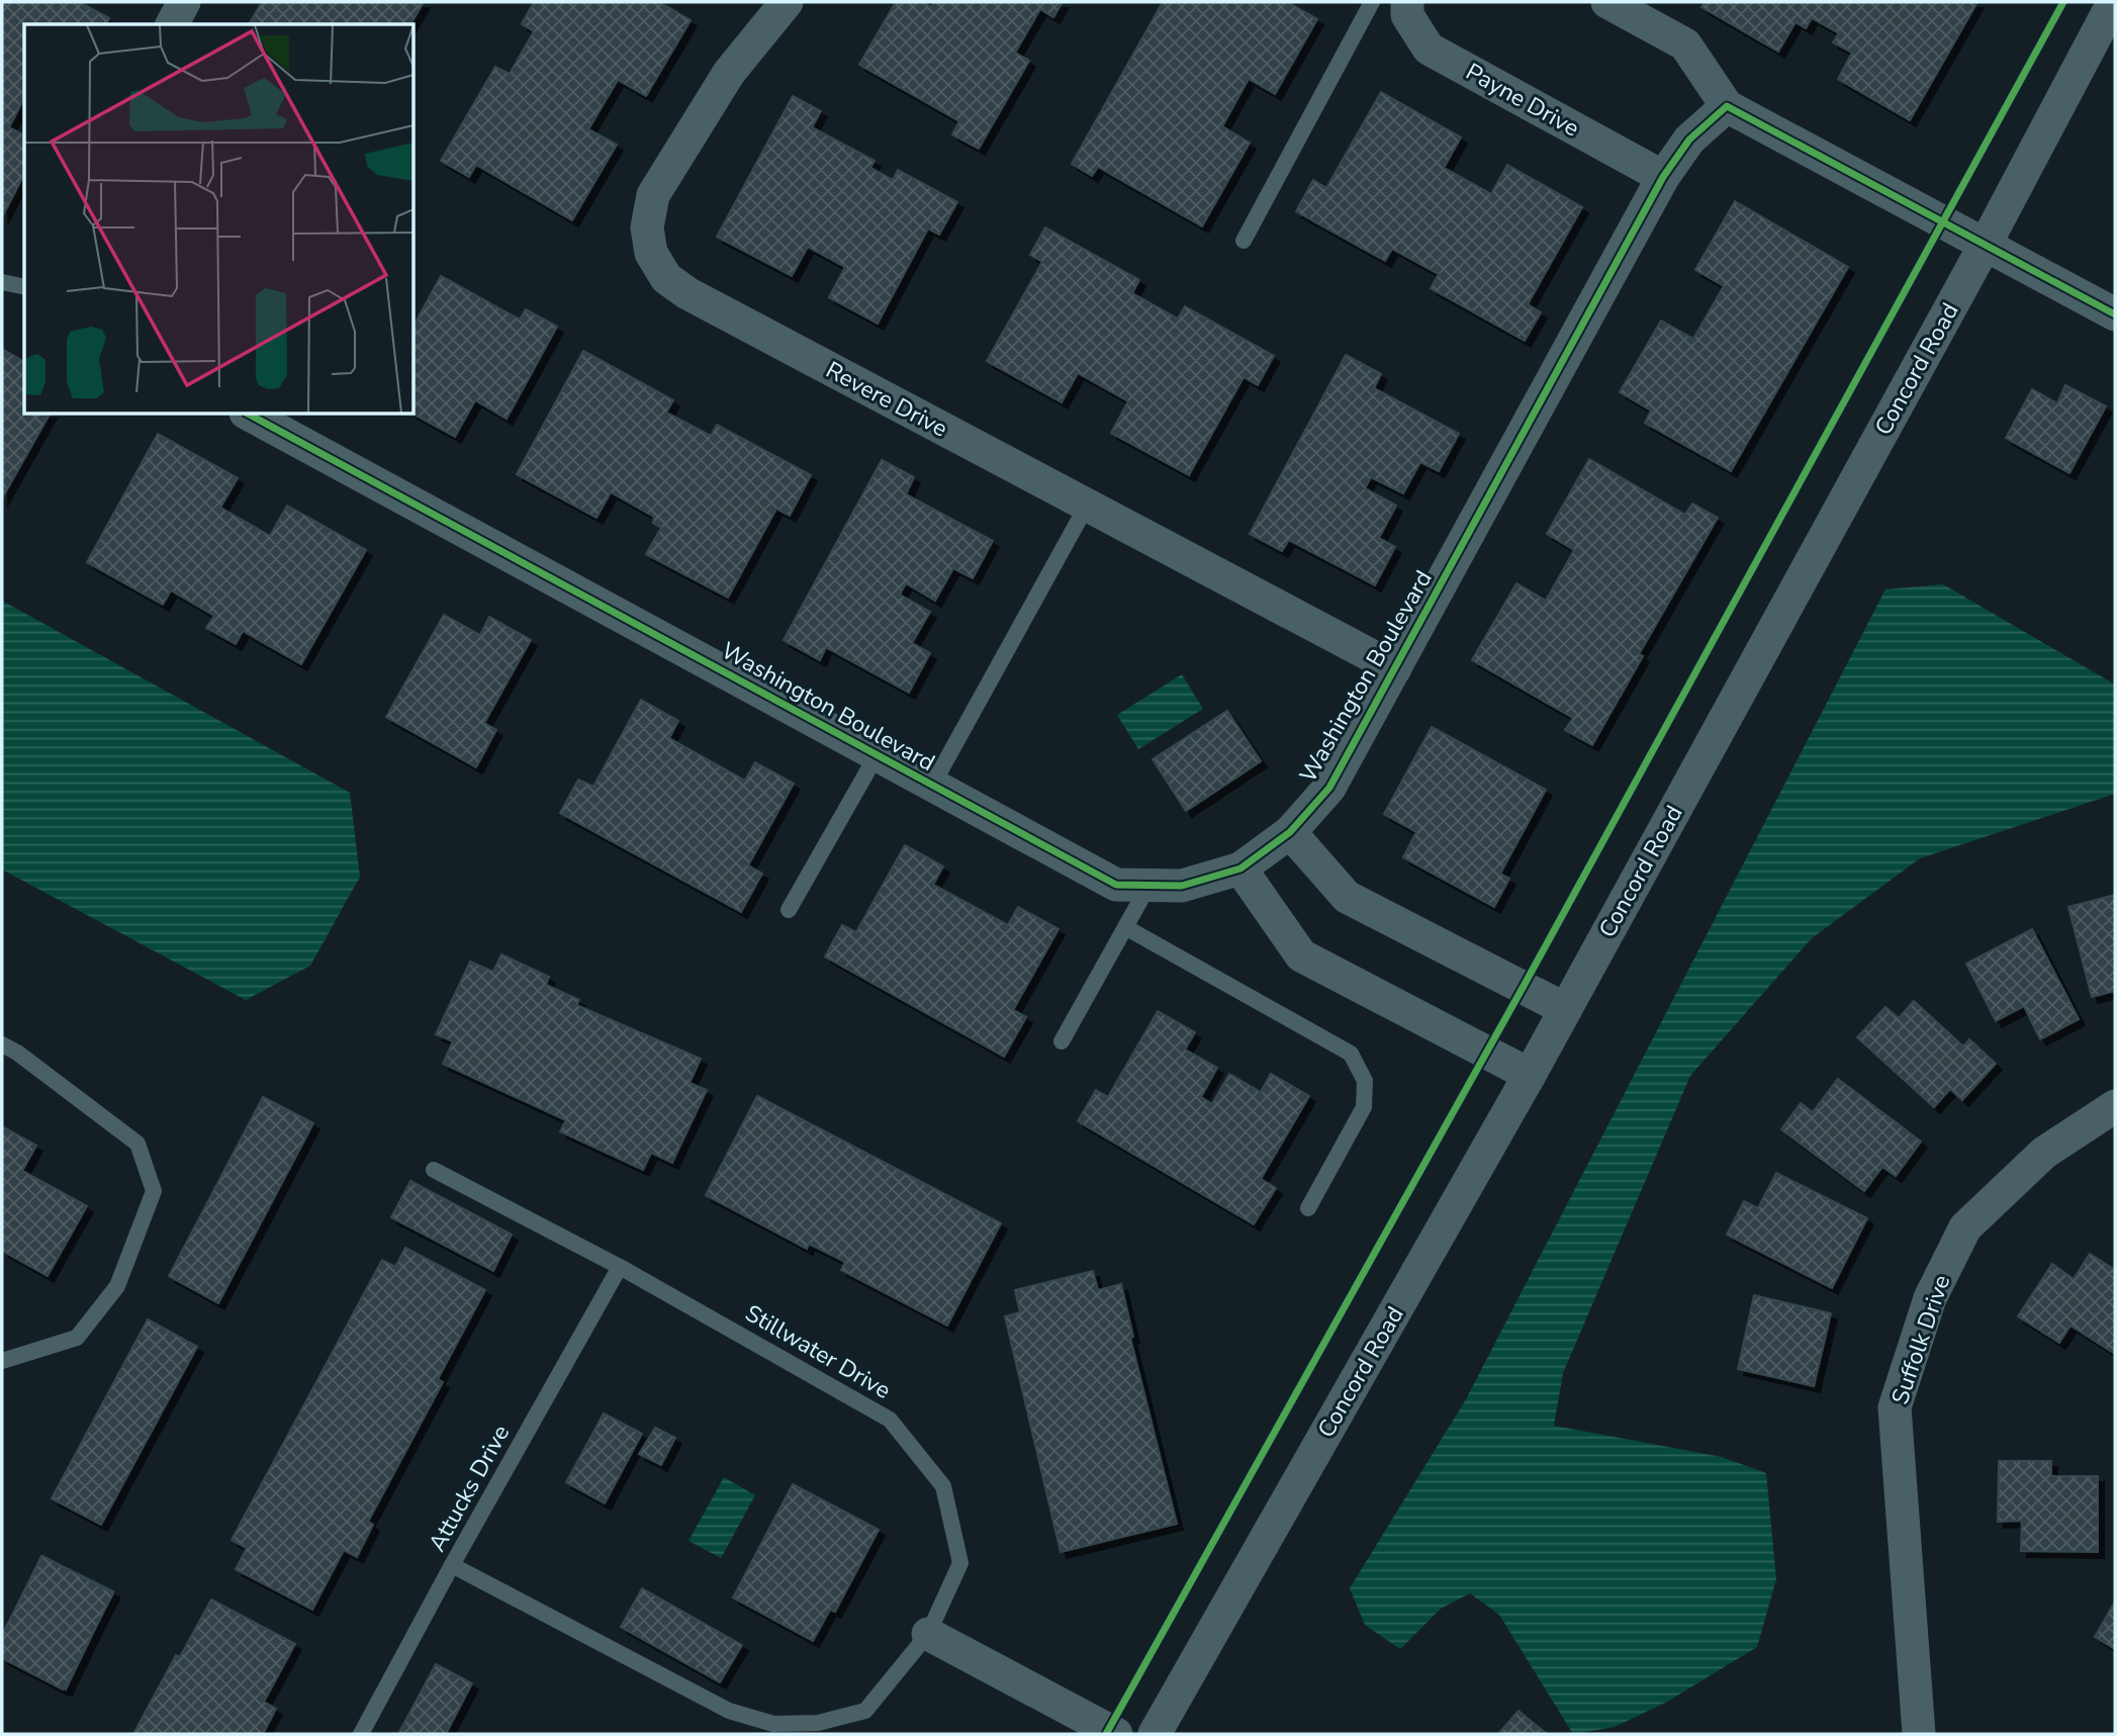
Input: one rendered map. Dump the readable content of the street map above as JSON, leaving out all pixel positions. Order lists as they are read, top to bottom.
{
  "streets": {
    "street": [
      "Payne Drive",
      "Concord Road",
      "Revere Drive",
      "Washington Boulevard",
      "Suffolk Drive"
    ],
    "lane": ["Stillwater Drive", "Attucks Drive"]
  },
  "crossings": [
    ["Payne Drive", "Washington Boulevard"],
    ["Revere Drive", "Washington Boulevard"],
    ["Stillwater Drive", "Attucks Drive"]
  ]
}
